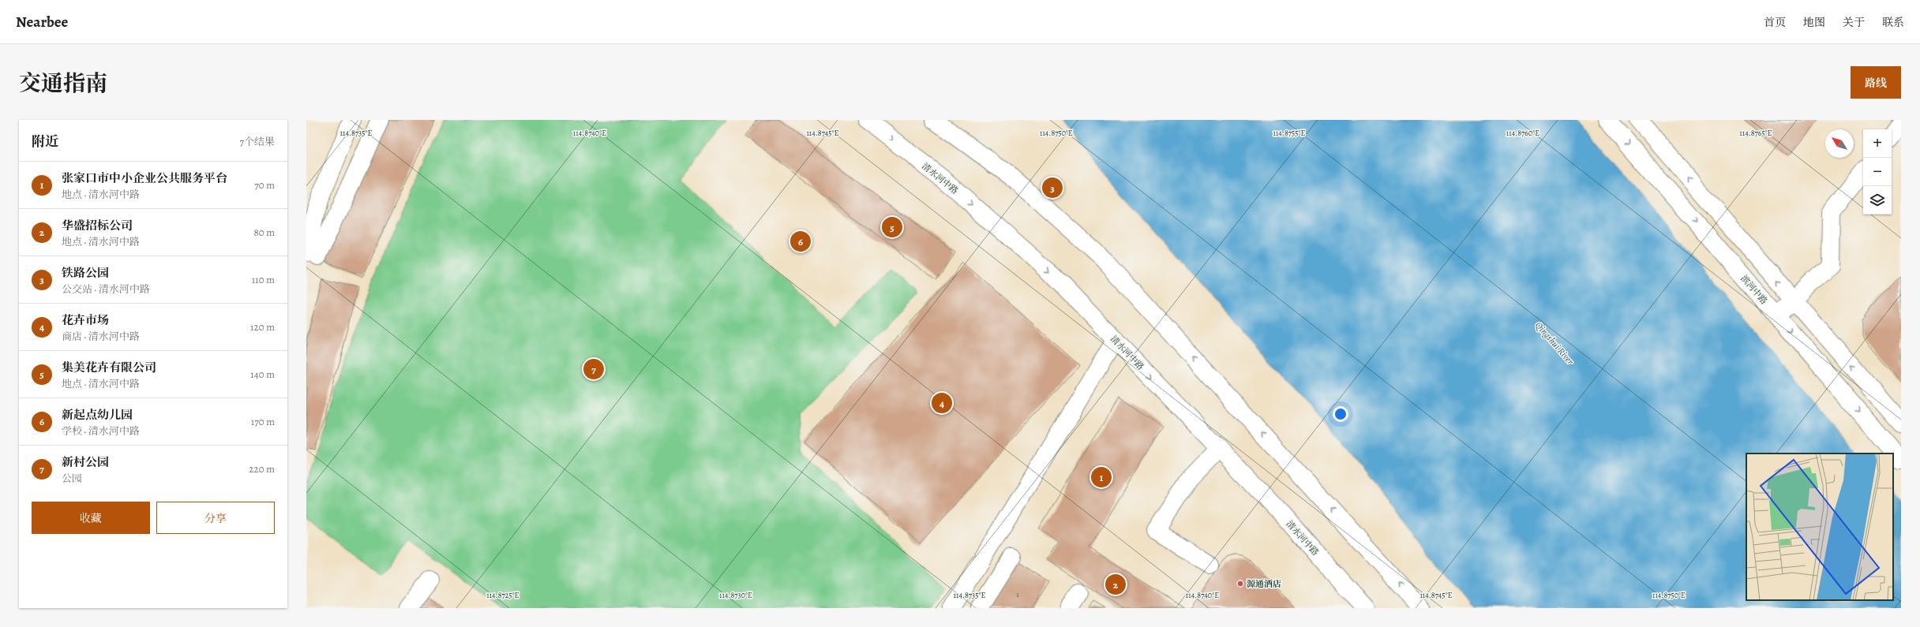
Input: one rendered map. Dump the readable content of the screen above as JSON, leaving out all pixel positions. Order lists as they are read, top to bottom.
{
  "streets": {
    "main road": ["清水河中路", "滨河中路"]
  },
  "water": ["Qingshui River"],
  "places": ["源通酒店"],
  "house_numbers": ["1"],
  "north": "top left",
  "page": {
    "header": "Nearbee",
    "nav": [
      "首页",
      "地图",
      "关于",
      "联系"
    ],
    "title": "交通指南",
    "buttons": [
      "路线",
      ["收藏", "分享"]
    ],
    "heading": ["附近", "7个结果"],
    "map_buttons": ["+", "−"],
    "list": [
      {
        "mark": "1",
        "name": "张家口市中小企业公共服务平台",
        "note": "地点 · 清水河中路",
        "value": "70 m"
      },
      {
        "mark": "2",
        "name": "华盛招标公司",
        "note": "地点 · 清水河中路",
        "value": "80 m"
      },
      {
        "mark": "3",
        "name": "铁路公园",
        "note": "公交站 · 清水河中路",
        "value": "110 m"
      },
      {
        "mark": "4",
        "name": "花卉市场",
        "note": "商店 · 清水河中路",
        "value": "120 m"
      },
      {
        "mark": "5",
        "name": "集美花卉有限公司",
        "note": "地点 · 清水河中路",
        "value": "140 m"
      },
      {
        "mark": "6",
        "name": "新起点幼儿园",
        "note": "学校 · 清水河中路",
        "value": "170 m"
      },
      {
        "mark": "7",
        "name": "新村公园",
        "note": "公园",
        "value": "220 m"
      }
    ],
    "pins": [
      "3",
      "5",
      "6",
      "7",
      "4",
      "1",
      "2"
    ]
  },
  "coordinates": [
    "114.8735°E",
    "114.8750°E",
    "114.8755°E",
    "114.8760°E",
    "114.8765°E",
    "114.8740°E",
    "114.8745°E",
    "114.8725°E",
    "114.8730°E"
  ]
}
